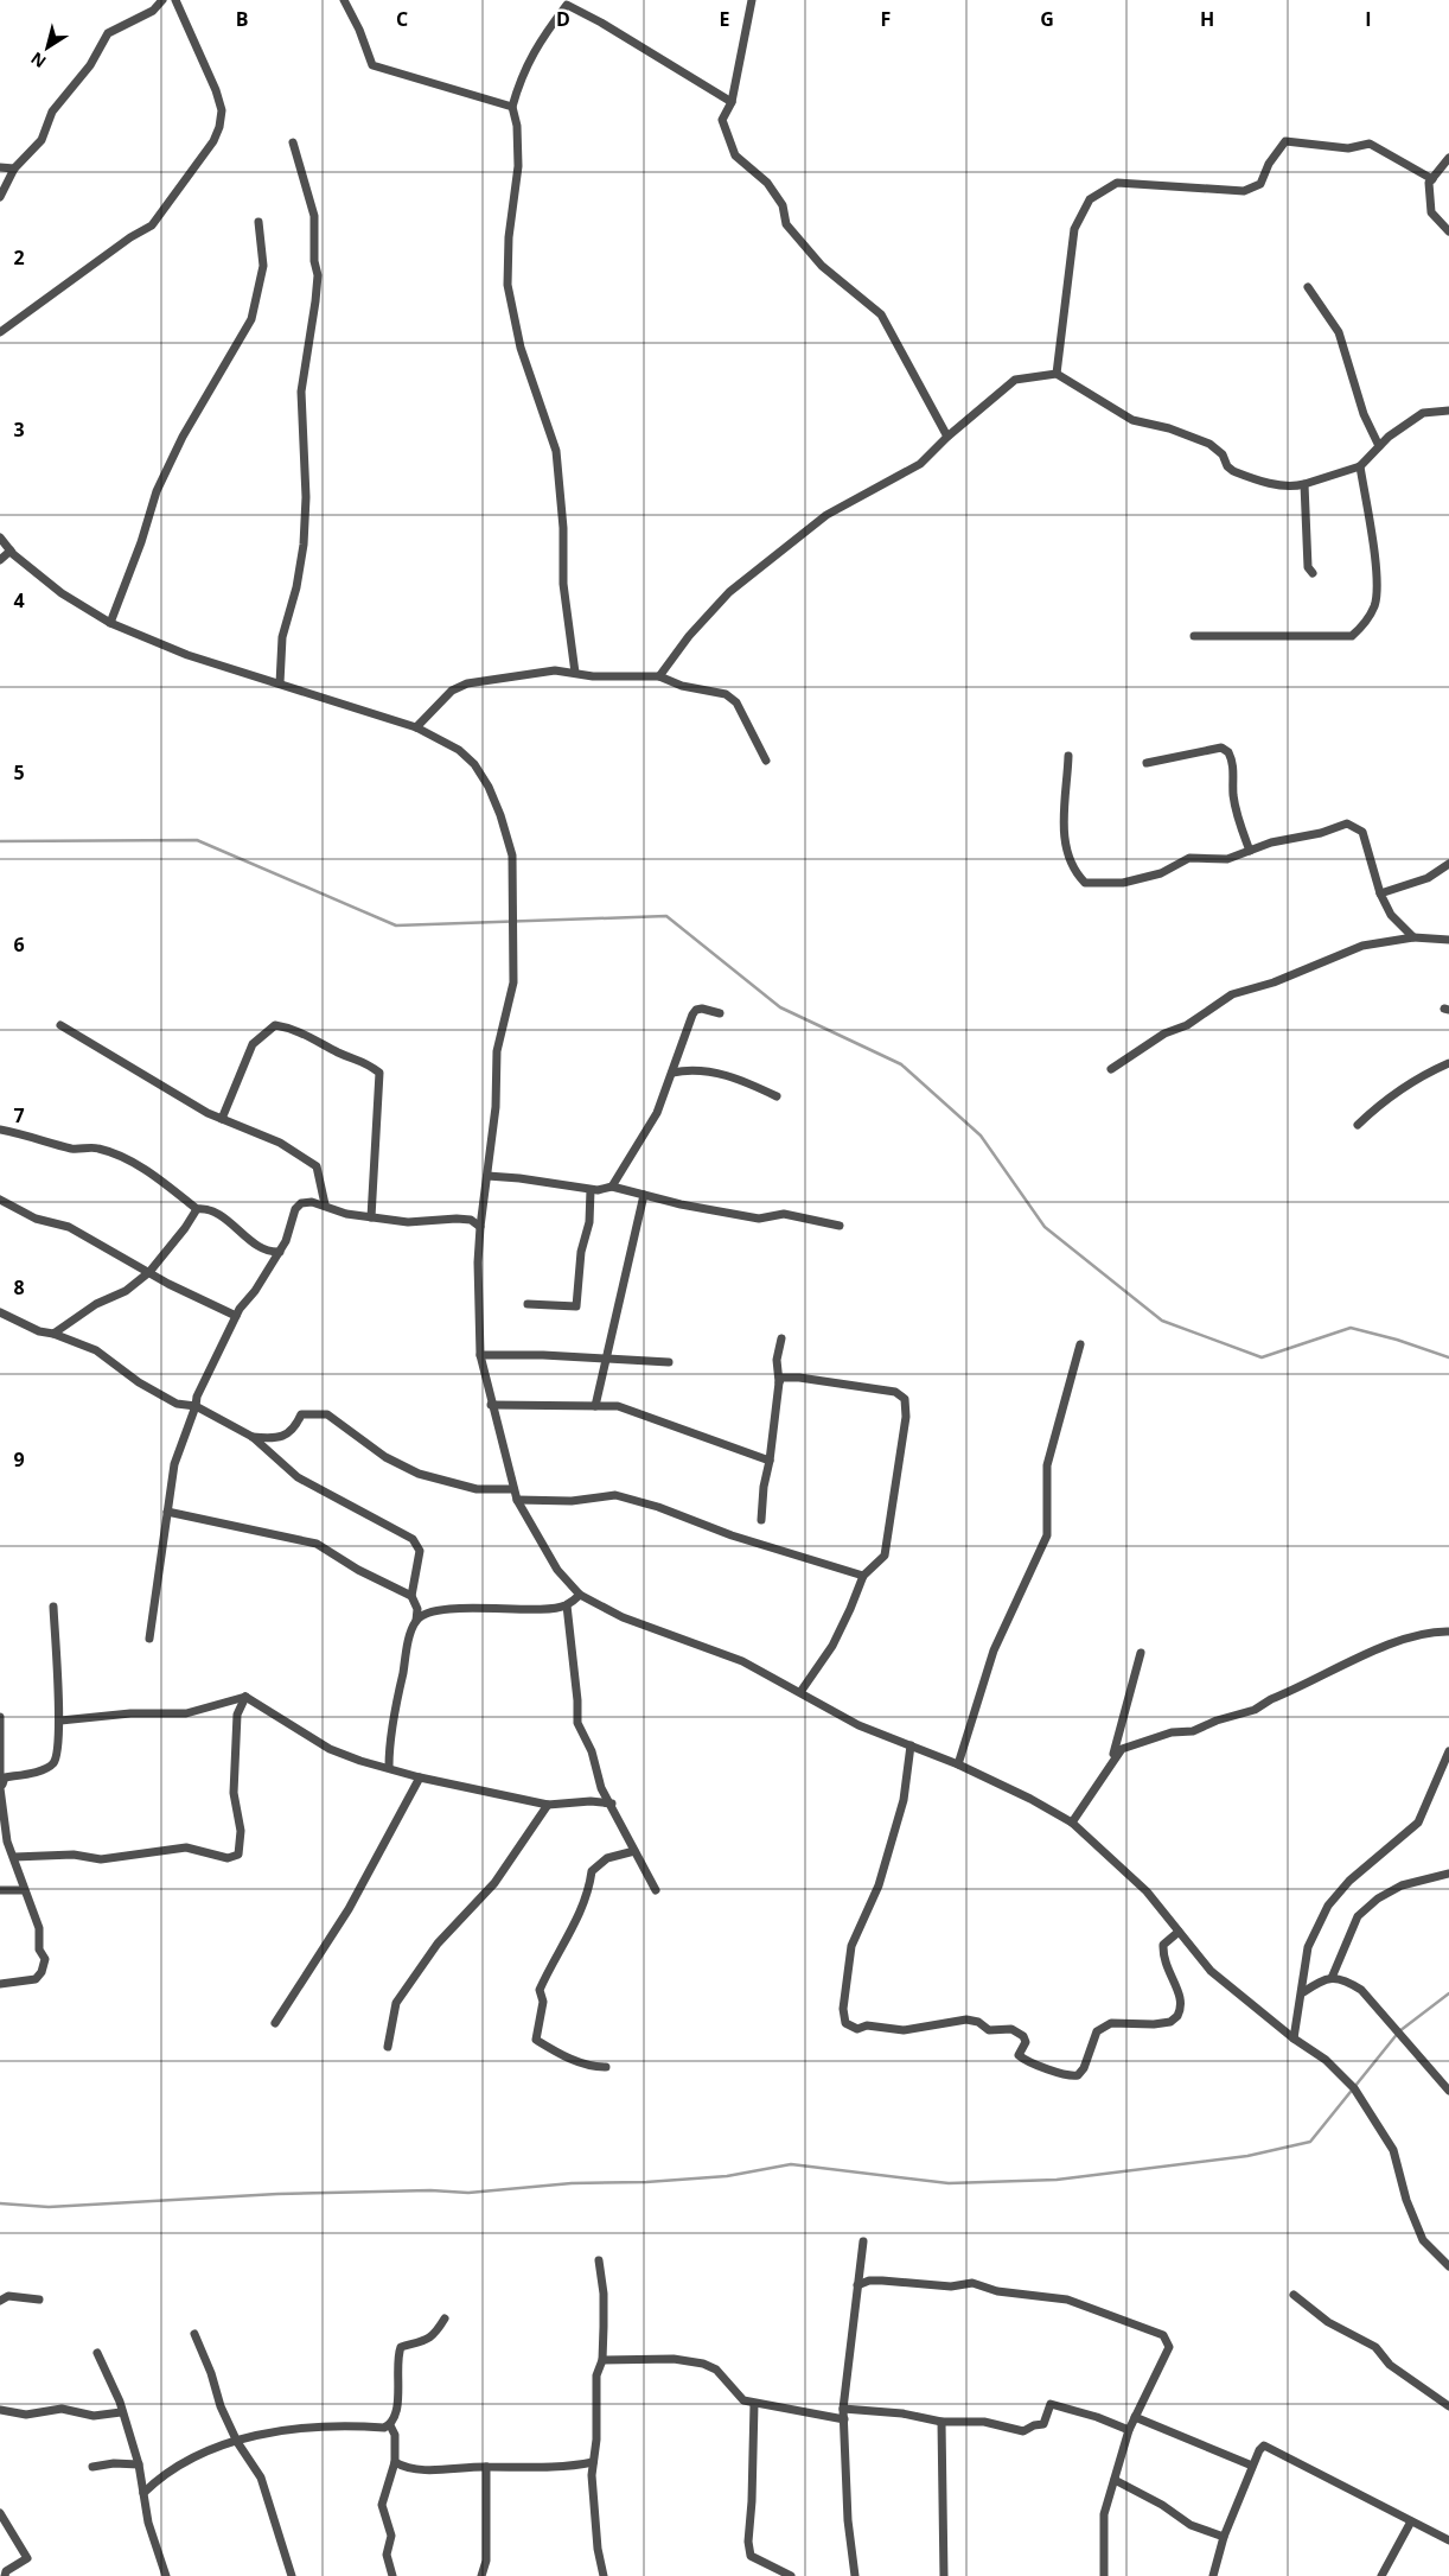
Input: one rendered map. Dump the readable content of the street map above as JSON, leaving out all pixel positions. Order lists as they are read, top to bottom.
{
  "north": "bottom left",
  "grid": {
    "columns": [
      "B",
      "C",
      "D",
      "E",
      "F",
      "G",
      "H",
      "I"
    ],
    "rows": [
      "2",
      "3",
      "4",
      "5",
      "6",
      "7",
      "8",
      "9"
    ]
  }
}
